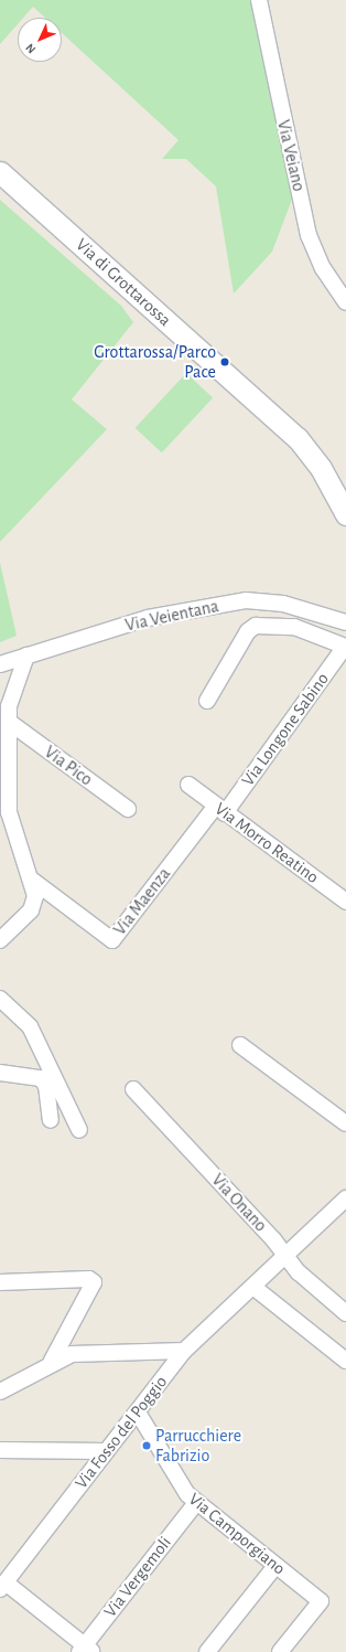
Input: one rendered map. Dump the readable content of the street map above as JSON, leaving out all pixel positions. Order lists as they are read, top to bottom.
{
  "streets": {
    "street": [
      "Via Veiano",
      "Via di Grottarossa",
      "Via Veientana",
      "Via Longone Sabino",
      "Via Pico",
      "Via Morro Reatino",
      "Via Maenza",
      "Via Onano",
      "Via Fosso del Poggio",
      "Via Camporgiano",
      "Via Vergemoli"
    ]
  },
  "crossings": [
    ["Via Longone Sabino", "Via Morro Reatino"],
    ["Via Longone Sabino", "Via Maenza"],
    ["Via Morro Reatino", "Via Maenza"],
    ["Via Onano", "Via Fosso del Poggio"],
    ["Via Fosso del Poggio", "Via Camporgiano"],
    ["Via Camporgiano", "Via Vergemoli"]
  ],
  "places": ["Grottarossa/Parco Pace", "Parrucchiere Fabrizio"],
  "north": "bottom left"
}
